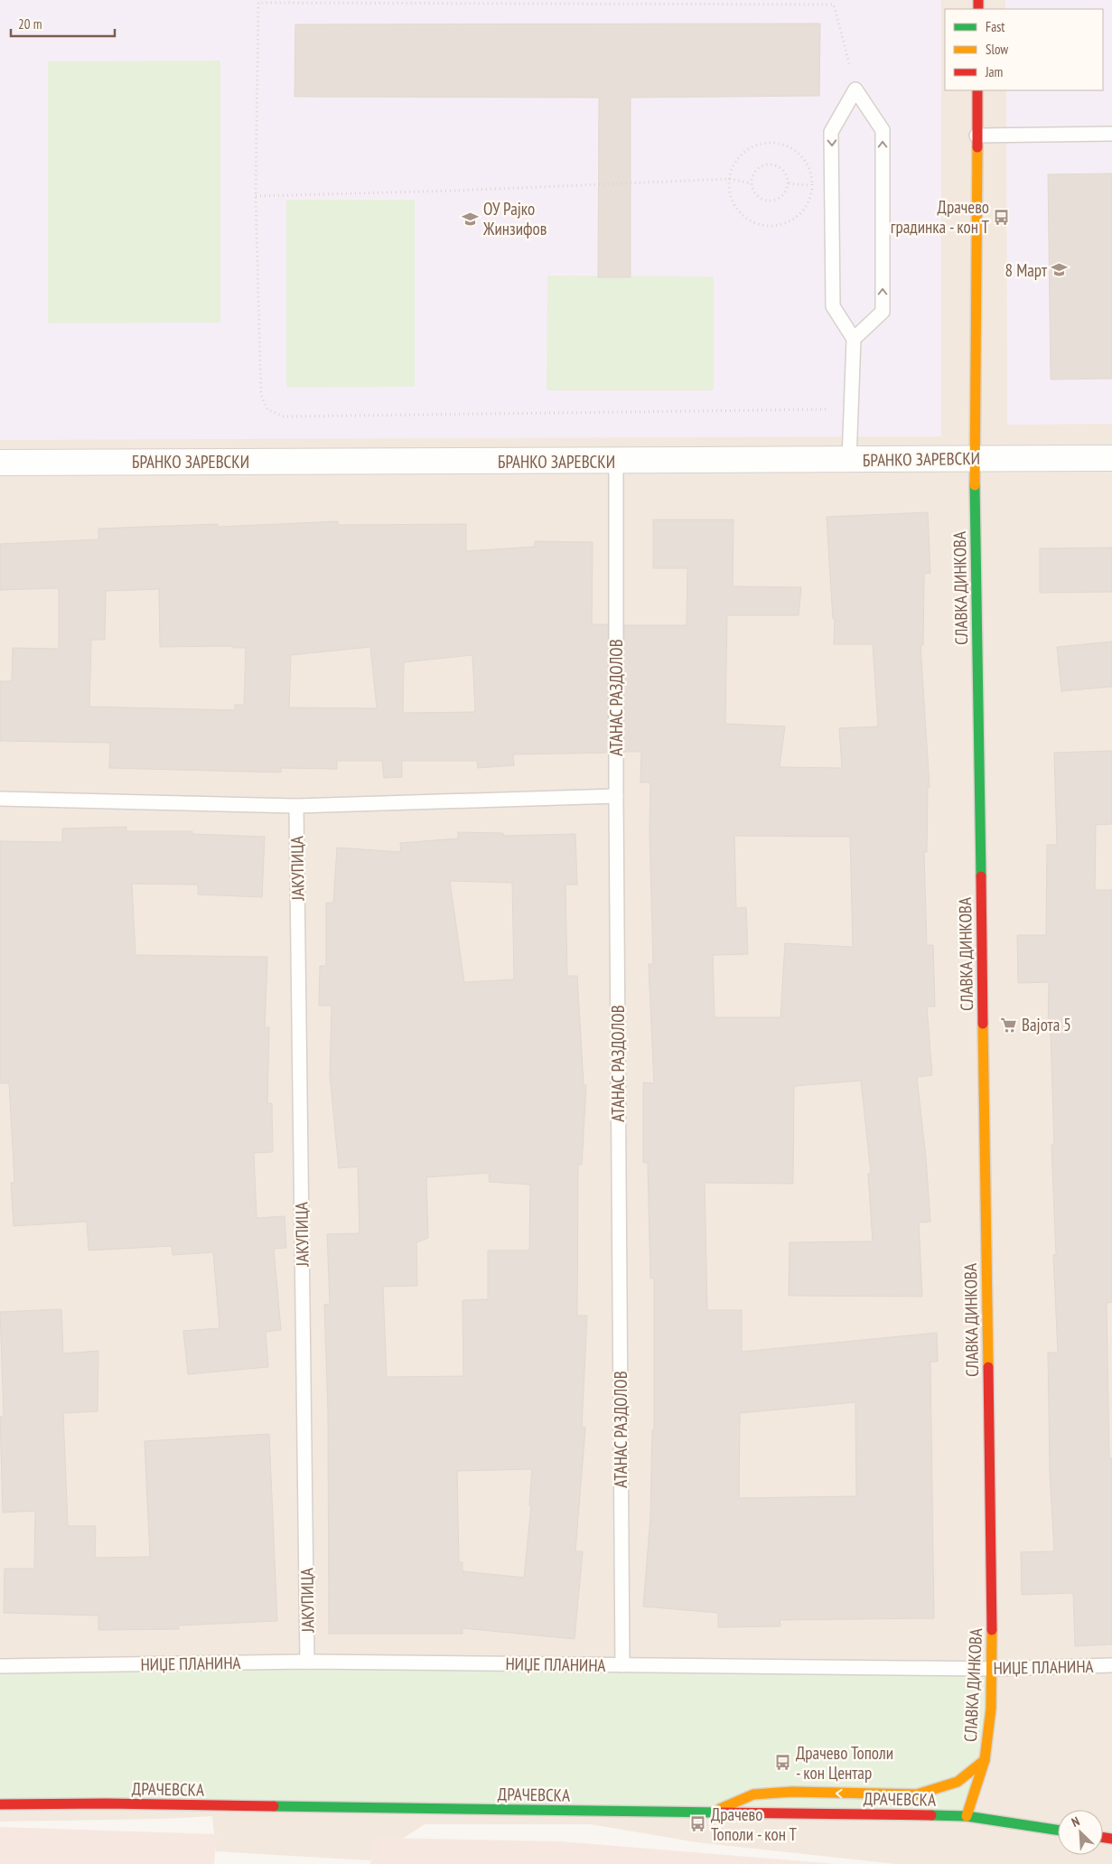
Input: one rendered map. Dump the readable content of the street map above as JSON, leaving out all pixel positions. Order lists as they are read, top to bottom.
{
  "streets": {
    "street": ["БРАНКО ЗАРЕВСКИ", "СЛАВКА ДИНКОВА", "ДРАЧЕВСКА"],
    "lane": ["АТАНАС РАЗДОЛОВ", "ЈАКУПИЦА", "НИЏЕ ПЛАНИНА"]
  },
  "crossings": [
    ["БРАНКО ЗАРЕВСКИ", "СЛАВКА ДИНКОВА"],
    ["БРАНКО ЗАРЕВСКИ", "АТАНАС РАЗДОЛОВ"],
    ["СЛАВКА ДИНКОВА", "НИЏЕ ПЛАНИНА"],
    ["СЛАВКА ДИНКОВА", "ДРАЧЕВСКА"],
    ["АТАНАС РАЗДОЛОВ", "НИЏЕ ПЛАНИНА"],
    ["ЈАКУПИЦА", "НИЏЕ ПЛАНИНА"]
  ],
  "places": {
    "bus stop": ["Драчево градинка - кон Т", "Драчево Тополи - кон Центар", "Драчево Тополи - кон Т"],
    "school or university": ["ОУ Рајко Жинзифов", "8 Март"],
    "supermarket": ["Вајота 5"]
  },
  "legend": ["Fast", "Slow", "Jam"],
  "scale_bar": "20 m",
  "north": "top left"
}
